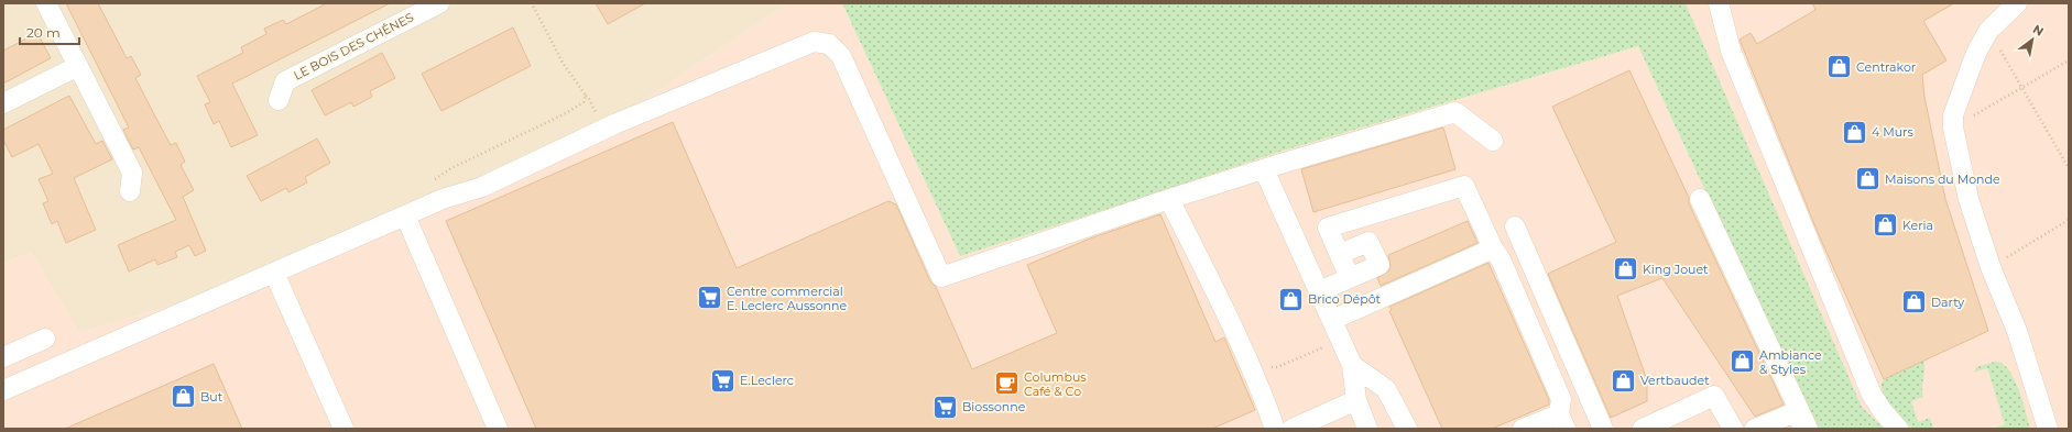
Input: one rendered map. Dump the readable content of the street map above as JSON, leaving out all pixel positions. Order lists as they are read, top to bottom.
{
  "streets": {
    "lane": ["LE BOIS DES CHÊNES"]
  },
  "places": {
    "shop": [
      "Centrakor",
      "4 Murs",
      "Maisons du Monde",
      "Keria",
      "King Jouet",
      "Brico Dépôt",
      "Darty",
      "Ambiance & Styles",
      "Vertbaudet",
      "But"
    ],
    "supermarket": ["Centre commercial E. Leclerc Aussonne", "E.Leclerc", "Biossonne"],
    "cafe": ["Columbus Café & Co"]
  },
  "scale_bar": "20 m",
  "north": "top right"
}
